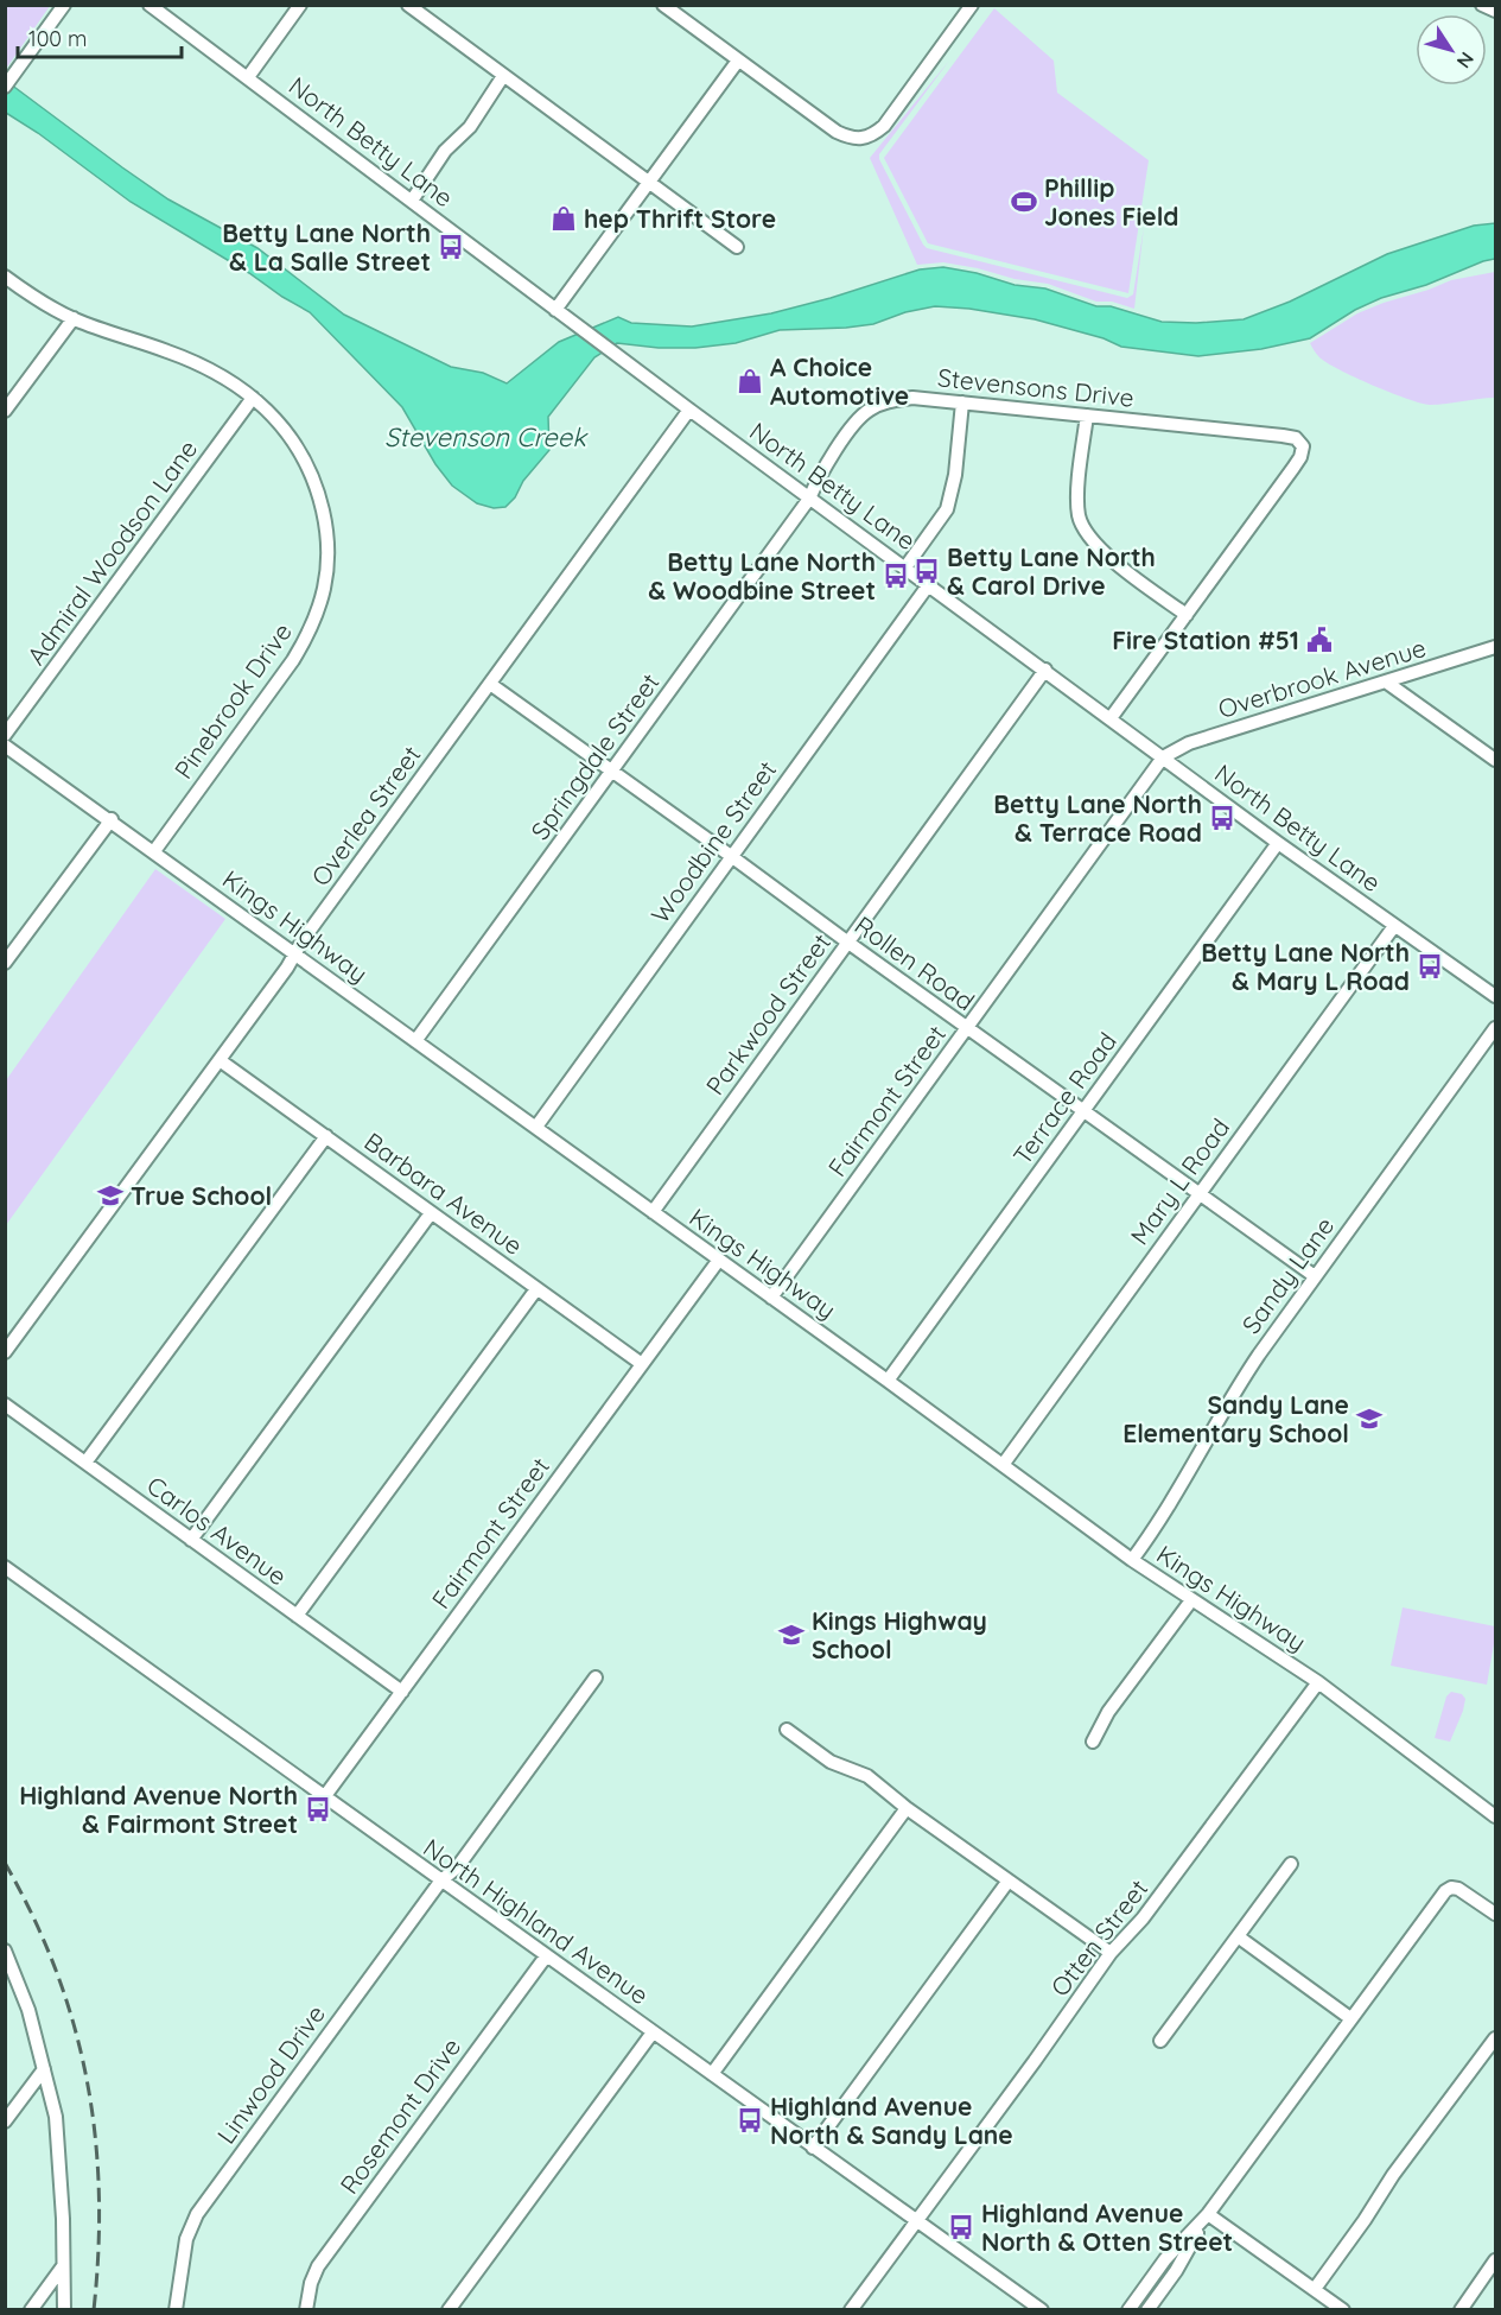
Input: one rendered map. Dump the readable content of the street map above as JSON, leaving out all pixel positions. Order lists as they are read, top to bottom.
{
  "streets": {
    "street": [
      "North Betty Lane",
      "Stevensons Drive",
      "Admiral Woodson Lane",
      "Overbrook Avenue",
      "Pinebrook Drive",
      "Springdale Street",
      "Overlea Street",
      "Woodbine Street",
      "Kings Highway",
      "Rollen Road",
      "Parkwood Street",
      "Terrace Road",
      "Fairmont Street",
      "Mary L Road",
      "Barbara Avenue",
      "Sandy Lane",
      "Carlos Avenue",
      "North Highland Avenue",
      "Otten Street",
      "Linwood Drive",
      "Rosemont Drive"
    ]
  },
  "crossings": [
    ["North Betty Lane", "Stevensons Drive"],
    ["North Betty Lane", "Overbrook Avenue"],
    ["North Betty Lane", "Springdale Street"],
    ["North Betty Lane", "Overlea Street"],
    ["North Betty Lane", "Woodbine Street"],
    ["North Betty Lane", "Parkwood Street"],
    ["North Betty Lane", "Terrace Road"],
    ["North Betty Lane", "Fairmont Street"],
    ["North Betty Lane", "Mary L Road"],
    ["Stevensons Drive", "Springdale Street"],
    ["Admiral Woodson Lane", "Pinebrook Drive"],
    ["Overbrook Avenue", "Fairmont Street"],
    ["Pinebrook Drive", "Kings Highway"],
    ["Springdale Street", "Kings Highway"],
    ["Springdale Street", "Rollen Road"],
    ["Overlea Street", "Kings Highway"],
    ["Overlea Street", "Rollen Road"],
    ["Overlea Street", "Barbara Avenue"],
    ["Woodbine Street", "Kings Highway"],
    ["Woodbine Street", "Rollen Road"],
    ["Kings Highway", "Parkwood Street"],
    ["Kings Highway", "Terrace Road"],
    ["Kings Highway", "Fairmont Street"],
    ["Kings Highway", "Mary L Road"],
    ["Kings Highway", "Sandy Lane"],
    ["Kings Highway", "Otten Street"],
    ["Rollen Road", "Parkwood Street"],
    ["Rollen Road", "Terrace Road"],
    ["Rollen Road", "Fairmont Street"],
    ["Rollen Road", "Mary L Road"],
    ["Rollen Road", "Sandy Lane"],
    ["Fairmont Street", "Barbara Avenue"],
    ["Fairmont Street", "Carlos Avenue"],
    ["Fairmont Street", "North Highland Avenue"],
    ["North Highland Avenue", "Otten Street"],
    ["North Highland Avenue", "Linwood Drive"],
    ["North Highland Avenue", "Rosemont Drive"]
  ],
  "water": ["Stevenson Creek"],
  "places": {
    "sports": ["Phillip Jones Field"],
    "shop": ["hep Thrift Store", "A Choice Automotive"],
    "bus stop": [
      "Betty Lane North & La Salle Street",
      "Betty Lane North & Carol Drive",
      "Betty Lane North & Woodbine Street",
      "Betty Lane North & Terrace Road",
      "Betty Lane North & Mary L Road",
      "Highland Avenue North & Fairmont Street",
      "Highland Avenue North & Sandy Lane",
      "Highland Avenue North & Otten Street"
    ],
    "public building": ["Fire Station #51"],
    "school or university": ["True School", "Sandy Lane Elementary School", "Kings Highway School"]
  },
  "scale_bar": "100 m",
  "north": "bottom right"
}
